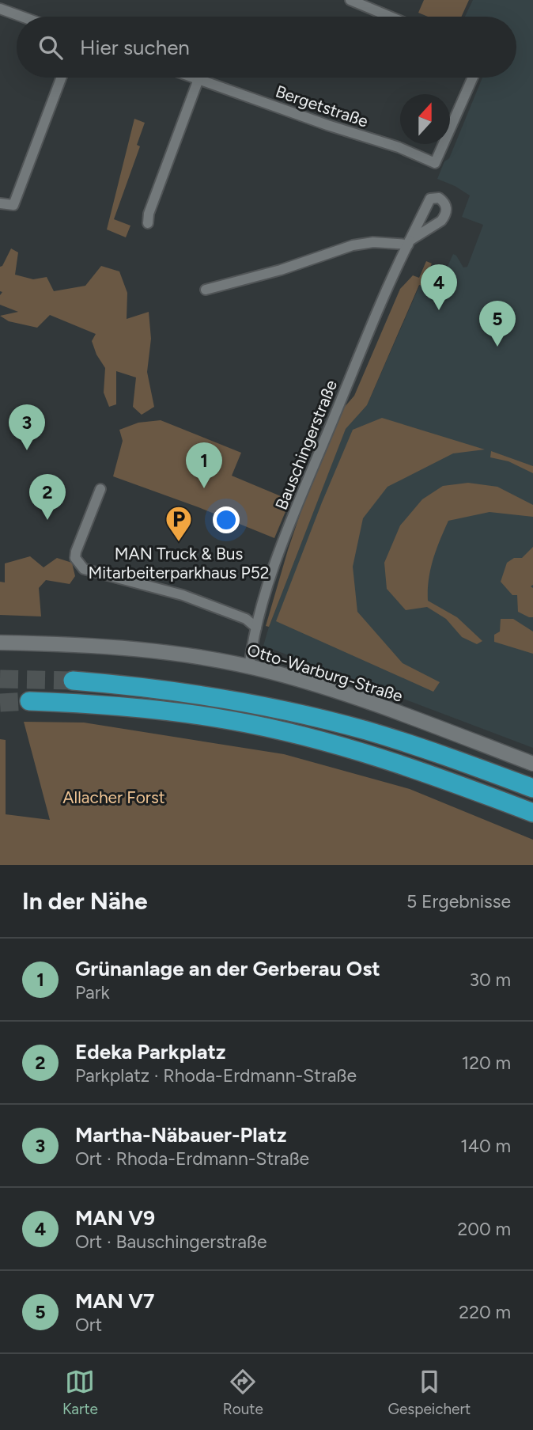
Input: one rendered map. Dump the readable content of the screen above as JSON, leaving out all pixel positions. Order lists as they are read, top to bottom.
{
  "streets": {
    "main road": ["Otto-Warburg-Straße"],
    "street": ["Bergetstraße", "Bauschingerstraße"]
  },
  "crossings": [
    ["Bauschingerstraße", "Otto-Warburg-Straße"]
  ],
  "parks": ["Allacher Forst"],
  "places": {
    "parking": ["MAN Truck & Bus Mitarbeiterparkhaus P52"]
  },
  "north": "top",
  "page": {
    "search": "Hier suchen",
    "pins": [
      "4",
      "5",
      "3",
      "1",
      "2"
    ],
    "heading": ["In der Nähe", "5 Ergebnisse"],
    "list": [
      {
        "mark": "1",
        "name": "Grünanlage an der Gerberau Ost",
        "note": "Park",
        "value": "30 m"
      },
      {
        "mark": "2",
        "name": "Edeka Parkplatz",
        "note": "Parkplatz · Rhoda-Erdmann-Straße",
        "value": "120 m"
      },
      {
        "mark": "3",
        "name": "Martha-Näbauer-Platz",
        "note": "Ort · Rhoda-Erdmann-Straße",
        "value": "140 m"
      },
      {
        "mark": "4",
        "name": "MAN V9",
        "note": "Ort · Bauschingerstraße",
        "value": "200 m"
      },
      {
        "mark": "5",
        "name": "MAN V7",
        "note": "Ort",
        "value": "220 m"
      }
    ],
    "nav": ["Karte", "Route", "Gespeichert"]
  }
}
